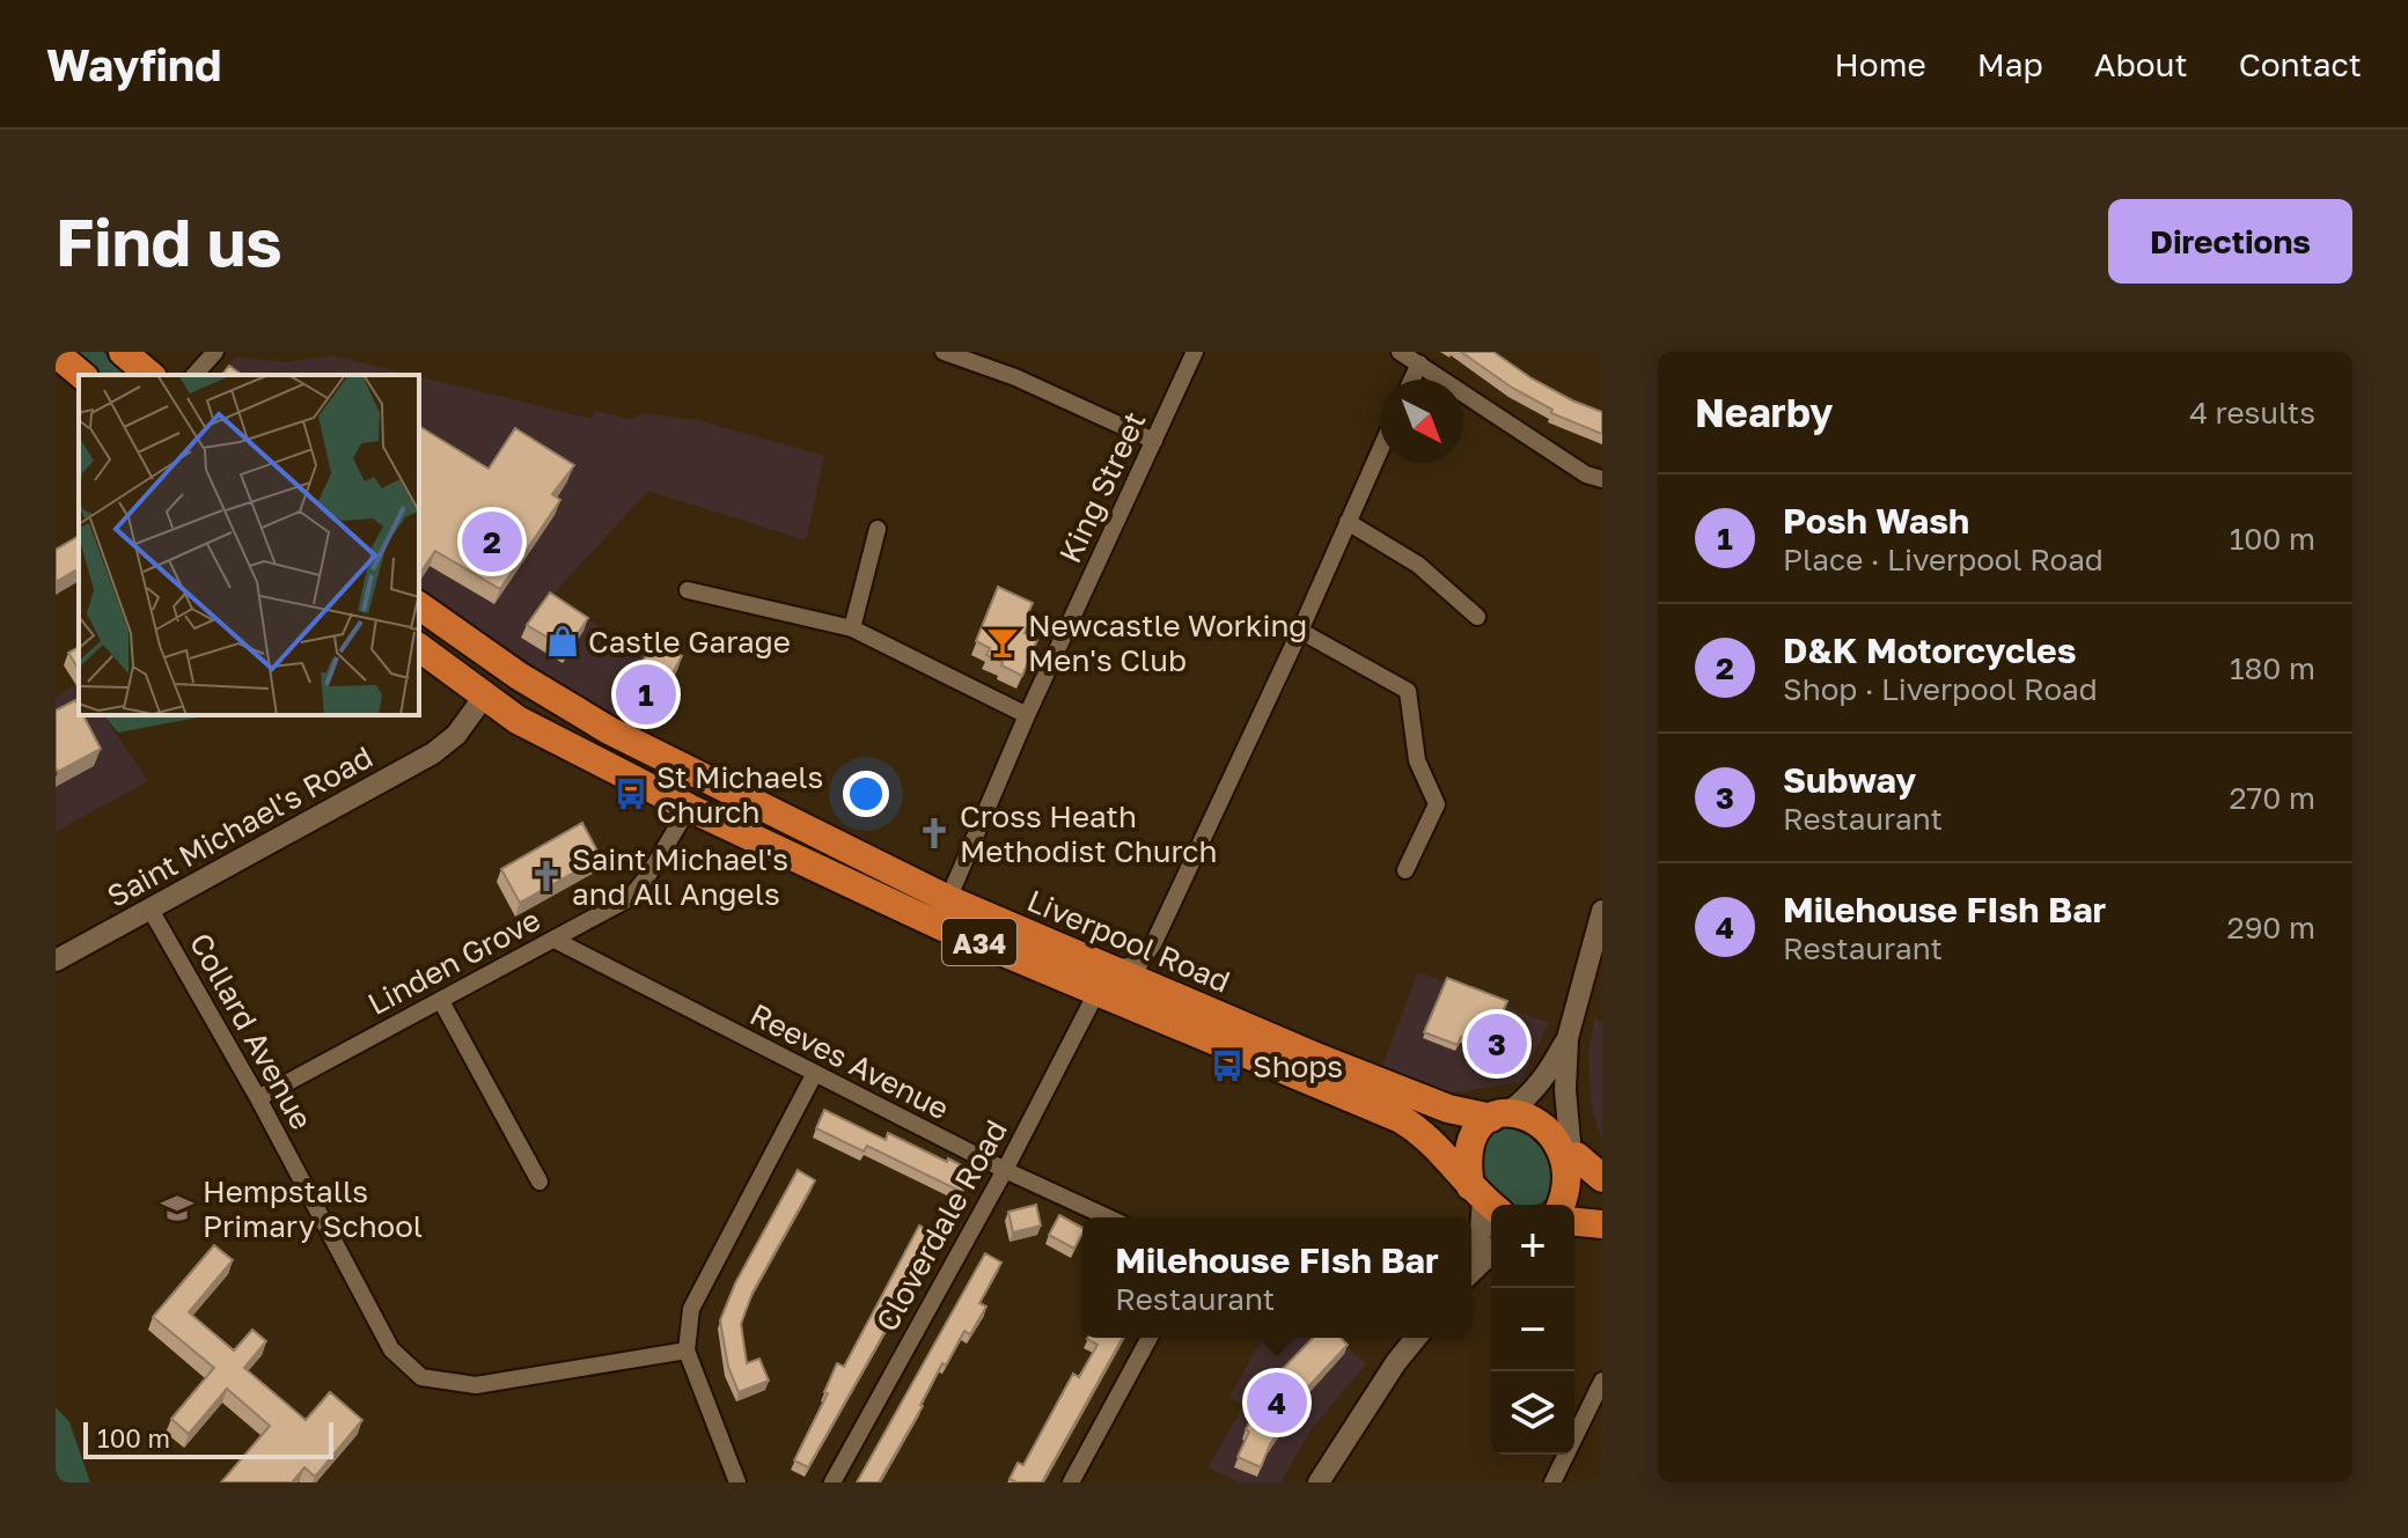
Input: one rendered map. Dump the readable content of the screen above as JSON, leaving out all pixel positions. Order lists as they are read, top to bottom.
{
  "streets": {
    "highway": ["Liverpool Road", "A34"],
    "main road": ["Saint Michael's Road"],
    "street": [
      "King Street",
      "Linden Grove",
      "Collard Avenue",
      "Reeves Avenue",
      "Cloverdale Road"
    ]
  },
  "crossings": [
    ["King Street", "Liverpool Road"],
    ["Saint Michael's Road", "Liverpool Road"],
    ["Saint Michael's Road", "A34"],
    ["Saint Michael's Road", "Collard Avenue"],
    ["Liverpool Road", "A34"],
    ["Liverpool Road", "Linden Grove"],
    ["Liverpool Road", "Cloverdale Road"],
    ["Linden Grove", "Collard Avenue"],
    ["Linden Grove", "Reeves Avenue"],
    ["Reeves Avenue", "Cloverdale Road"]
  ],
  "places": {
    "shop": ["Castle Garage"],
    "bar": ["Newcastle Working Men's Club"],
    "bus stop": ["St Michaels Church", "Shops"],
    "church": ["Cross Heath Methodist Church", "Saint Michael's and All Angels"],
    "school or university": ["Hempstalls Primary School"]
  },
  "scale_bar": "100 m",
  "north": "bottom right",
  "page": {
    "header": "Wayfind",
    "nav": [
      "Home",
      "Map",
      "About",
      "Contact"
    ],
    "buttons": "Directions",
    "title": "Find us",
    "heading": ["Nearby", "4 results"],
    "list": [
      {
        "mark": "1",
        "name": "Posh Wash",
        "note": "Place · Liverpool Road",
        "value": "100 m"
      },
      {
        "mark": "2",
        "name": "D&K Motorcycles",
        "note": "Shop · Liverpool Road",
        "value": "180 m"
      },
      {
        "mark": "3",
        "name": "Subway",
        "note": "Restaurant",
        "value": "270 m"
      },
      {
        "mark": "4",
        "name": "Milehouse FIsh Bar",
        "note": "Restaurant",
        "value": "290 m"
      }
    ],
    "pins": [
      "2",
      "1",
      "3",
      "4"
    ],
    "map_buttons": ["+", "−"],
    "popup": ["Milehouse FIsh Bar", "Restaurant"],
    "scale": "100 m"
  }
}
